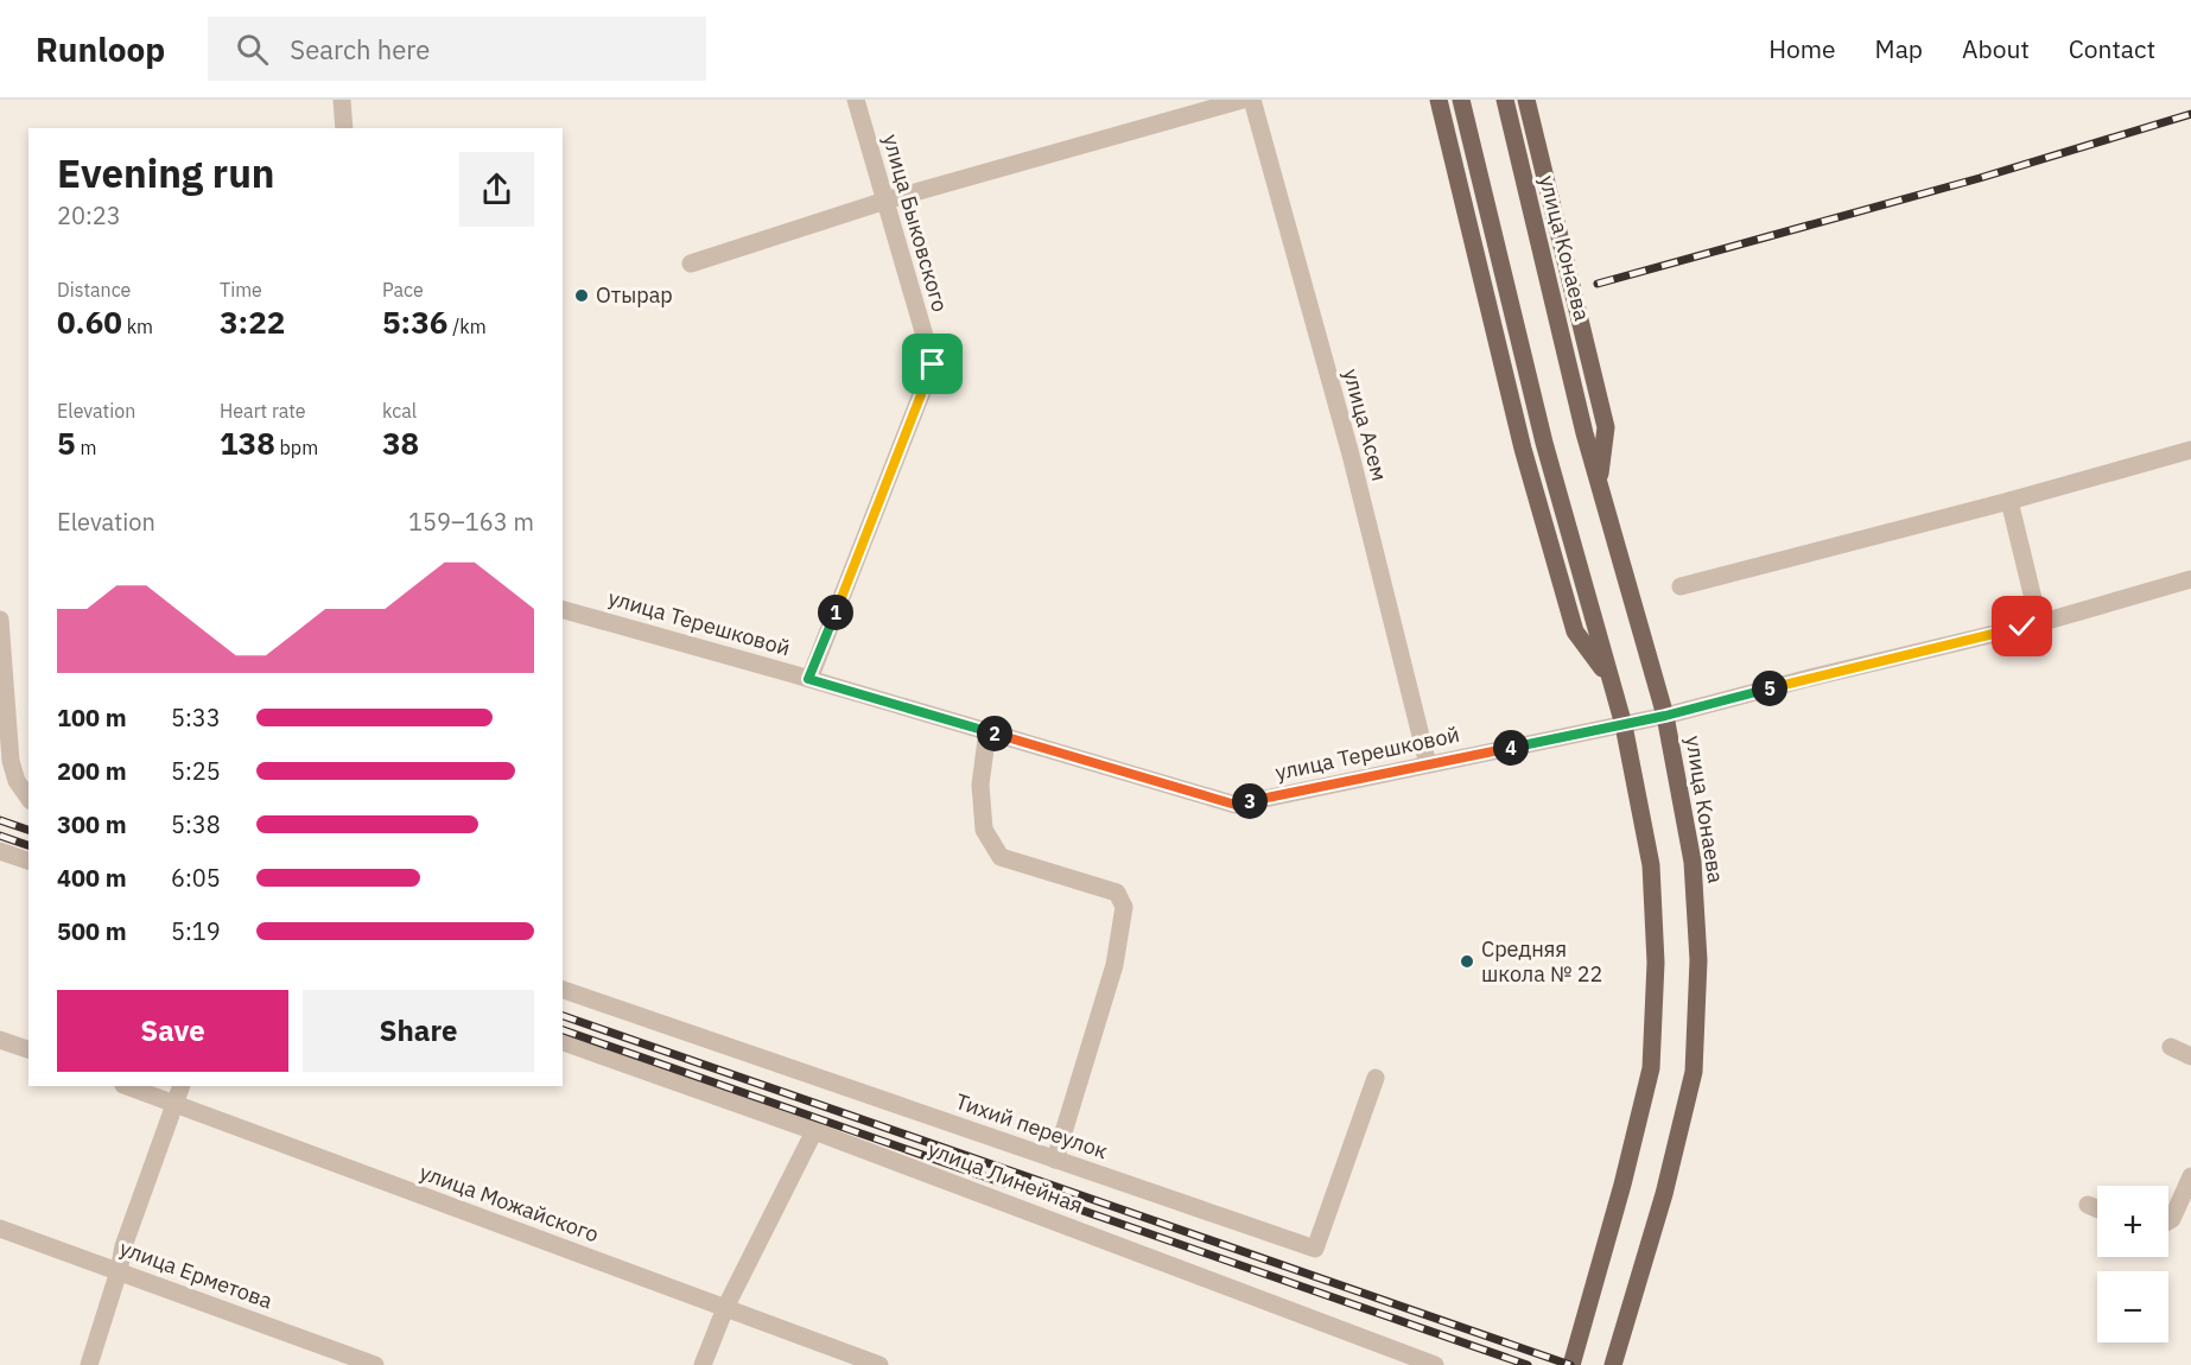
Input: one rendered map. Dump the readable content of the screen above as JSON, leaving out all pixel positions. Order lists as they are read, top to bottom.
{
  "streets": {
    "main road": ["улица Конаева"],
    "street": [
      "улица Быковского",
      "улица Асем",
      "улица Терешковой",
      "Тихий переулок",
      "улица Линейная",
      "улица Можайского",
      "улица Ерметова"
    ]
  },
  "crossings": [
    ["улица Быковского", "улица Терешковой"],
    ["улица Конаева", "улица Терешковой"],
    ["улица Асем", "улица Терешковой"]
  ],
  "places": ["Отырар", "Средняя школа № 22"],
  "page": {
    "header": "Runloop",
    "search": "Search here",
    "nav": [
      "Home",
      "Map",
      "About",
      "Contact"
    ],
    "heading": ["Evening run", "20:23"],
    "stats": [
      ["Distance", "0.60 km"],
      ["Time", "3:22"],
      ["Pace", "5:36 /km"],
      ["Elevation", "5 m"],
      ["Heart rate", "138 bpm"],
      ["kcal", "38"]
    ],
    "chart": ["Elevation", "159–163 m"],
    "pins": [
      "1",
      "5",
      "2",
      "4",
      "3"
    ],
    "list": [
      {
        "name": "100 m",
        "note": "5:33"
      },
      {
        "name": "200 m",
        "note": "5:25"
      },
      {
        "name": "300 m",
        "note": "5:38"
      },
      {
        "name": "400 m",
        "note": "6:05"
      },
      {
        "name": "500 m",
        "note": "5:19"
      }
    ],
    "buttons": ["Save", "Share"],
    "map_buttons": ["+", "−"]
  }
}
